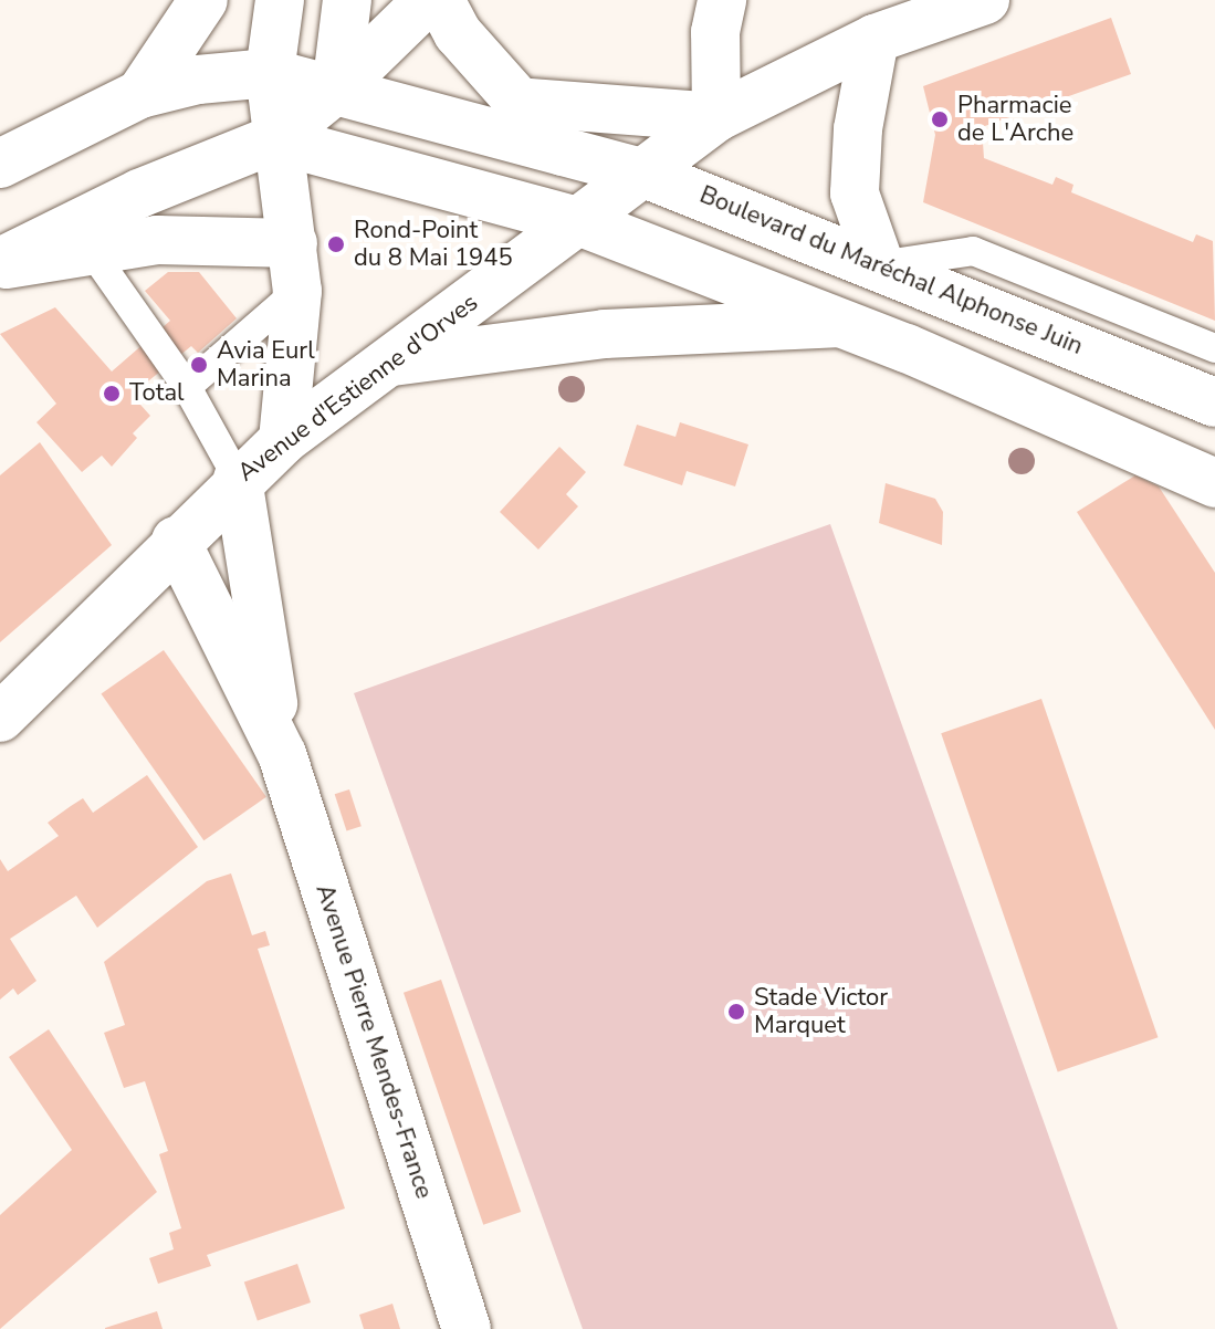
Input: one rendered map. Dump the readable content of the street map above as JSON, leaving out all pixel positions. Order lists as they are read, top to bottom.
{
  "streets": {
    "street": ["Boulevard du Maréchal Alphonse Juin", "Avenue d'Estienne d'Orves", "Avenue Pierre Mendes-France"]
  },
  "crossings": [
    ["Boulevard du Maréchal Alphonse Juin", "Avenue d'Estienne d'Orves"]
  ],
  "places": [
    "Pharmacie de L'Arche",
    "Rond-Point du 8 Mai 1945",
    "Avia Eurl Marina",
    "Total",
    "Stade Victor Marquet"
  ]
}
